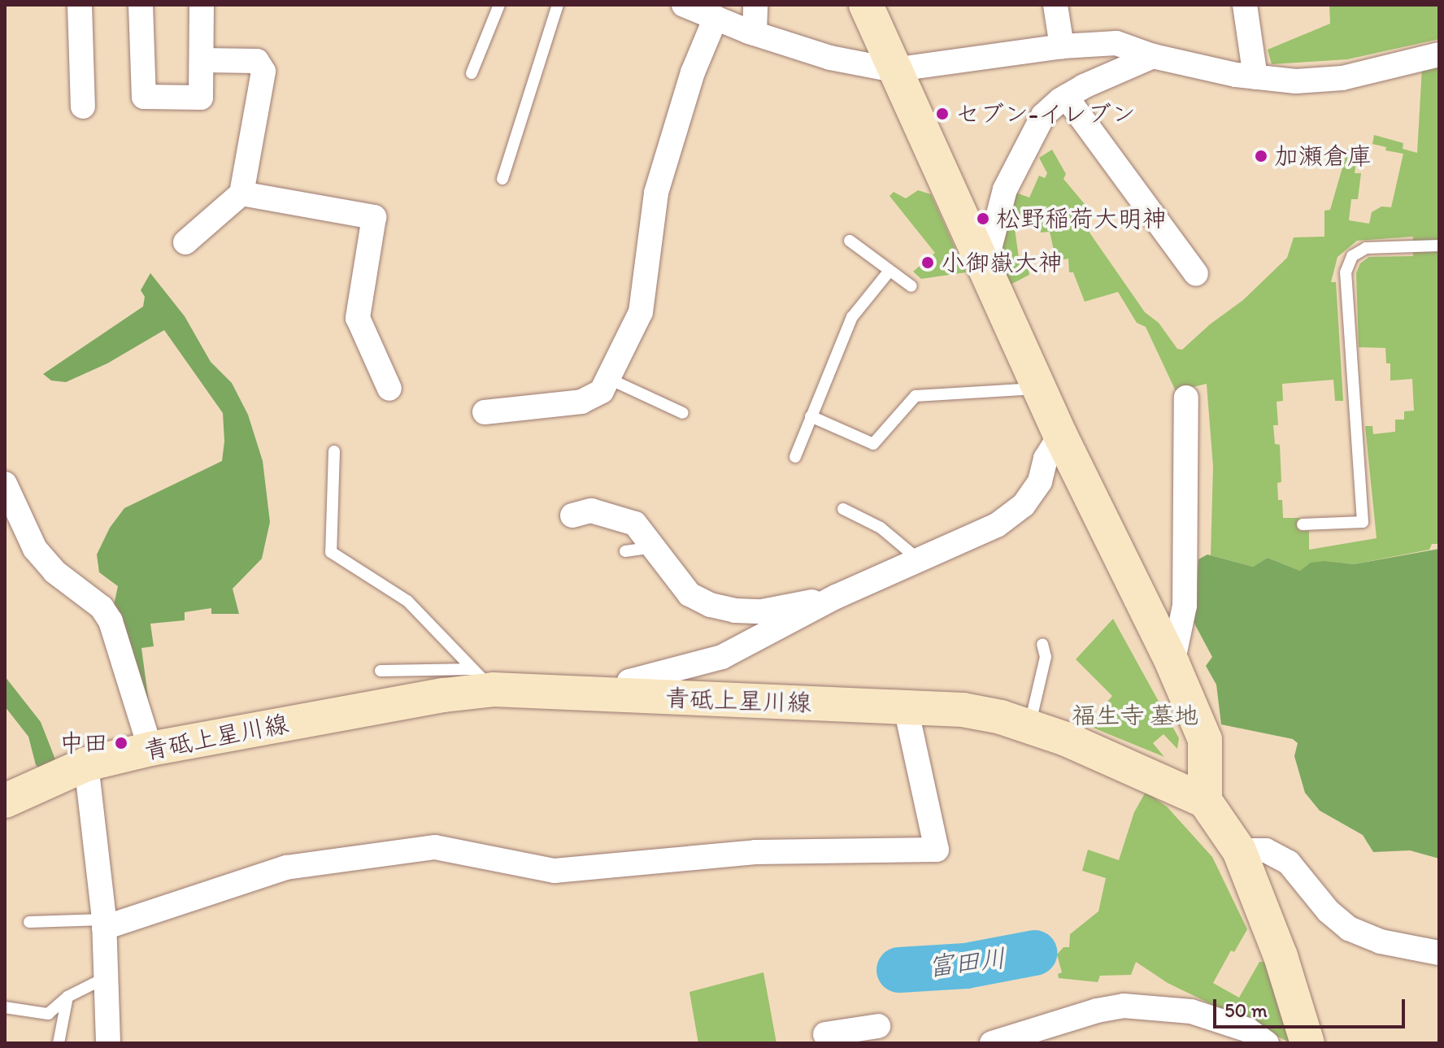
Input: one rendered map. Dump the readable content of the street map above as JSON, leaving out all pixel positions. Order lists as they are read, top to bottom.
{
  "streets": {
    "main road": ["青砥上星川線"]
  },
  "water": ["富田川"],
  "parks": ["福生寺 墓地"],
  "places": [
    "セブン-イレブン",
    "加瀬倉庫",
    "松野稲荷大明神",
    "小御嶽大神",
    "中田"
  ],
  "scale_bar": "50 m"
}
